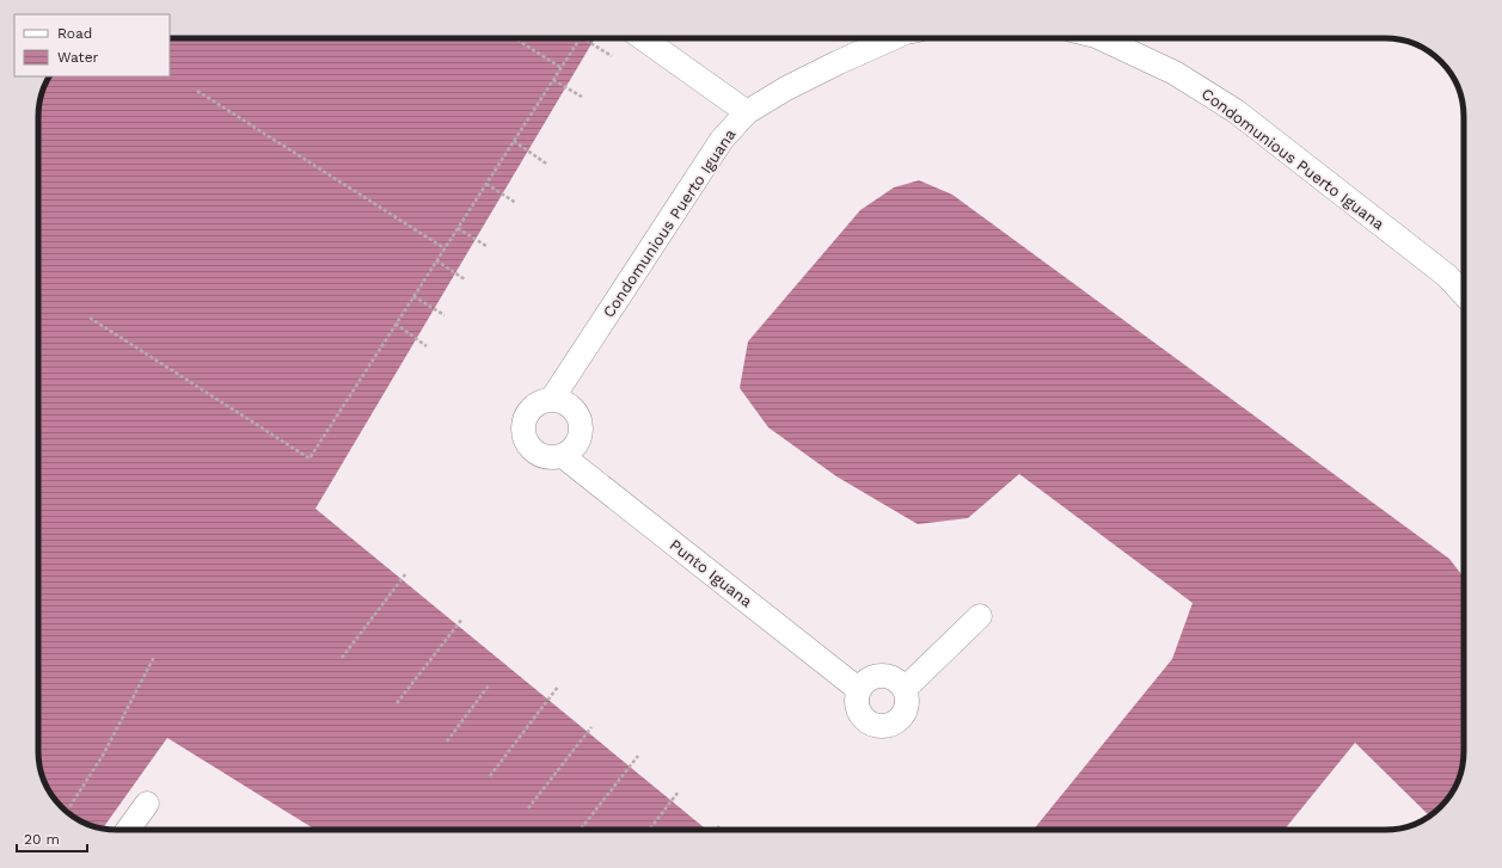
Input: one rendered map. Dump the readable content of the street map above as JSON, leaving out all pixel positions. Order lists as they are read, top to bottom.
{
  "streets": {
    "street": ["Condomunious Puerto Iguana", "Punto Iguana"]
  },
  "crossings": [
    ["Condomunious Puerto Iguana", "Punto Iguana"]
  ],
  "legend": ["Road", "Water"],
  "scale_bar": "20 m"
}
